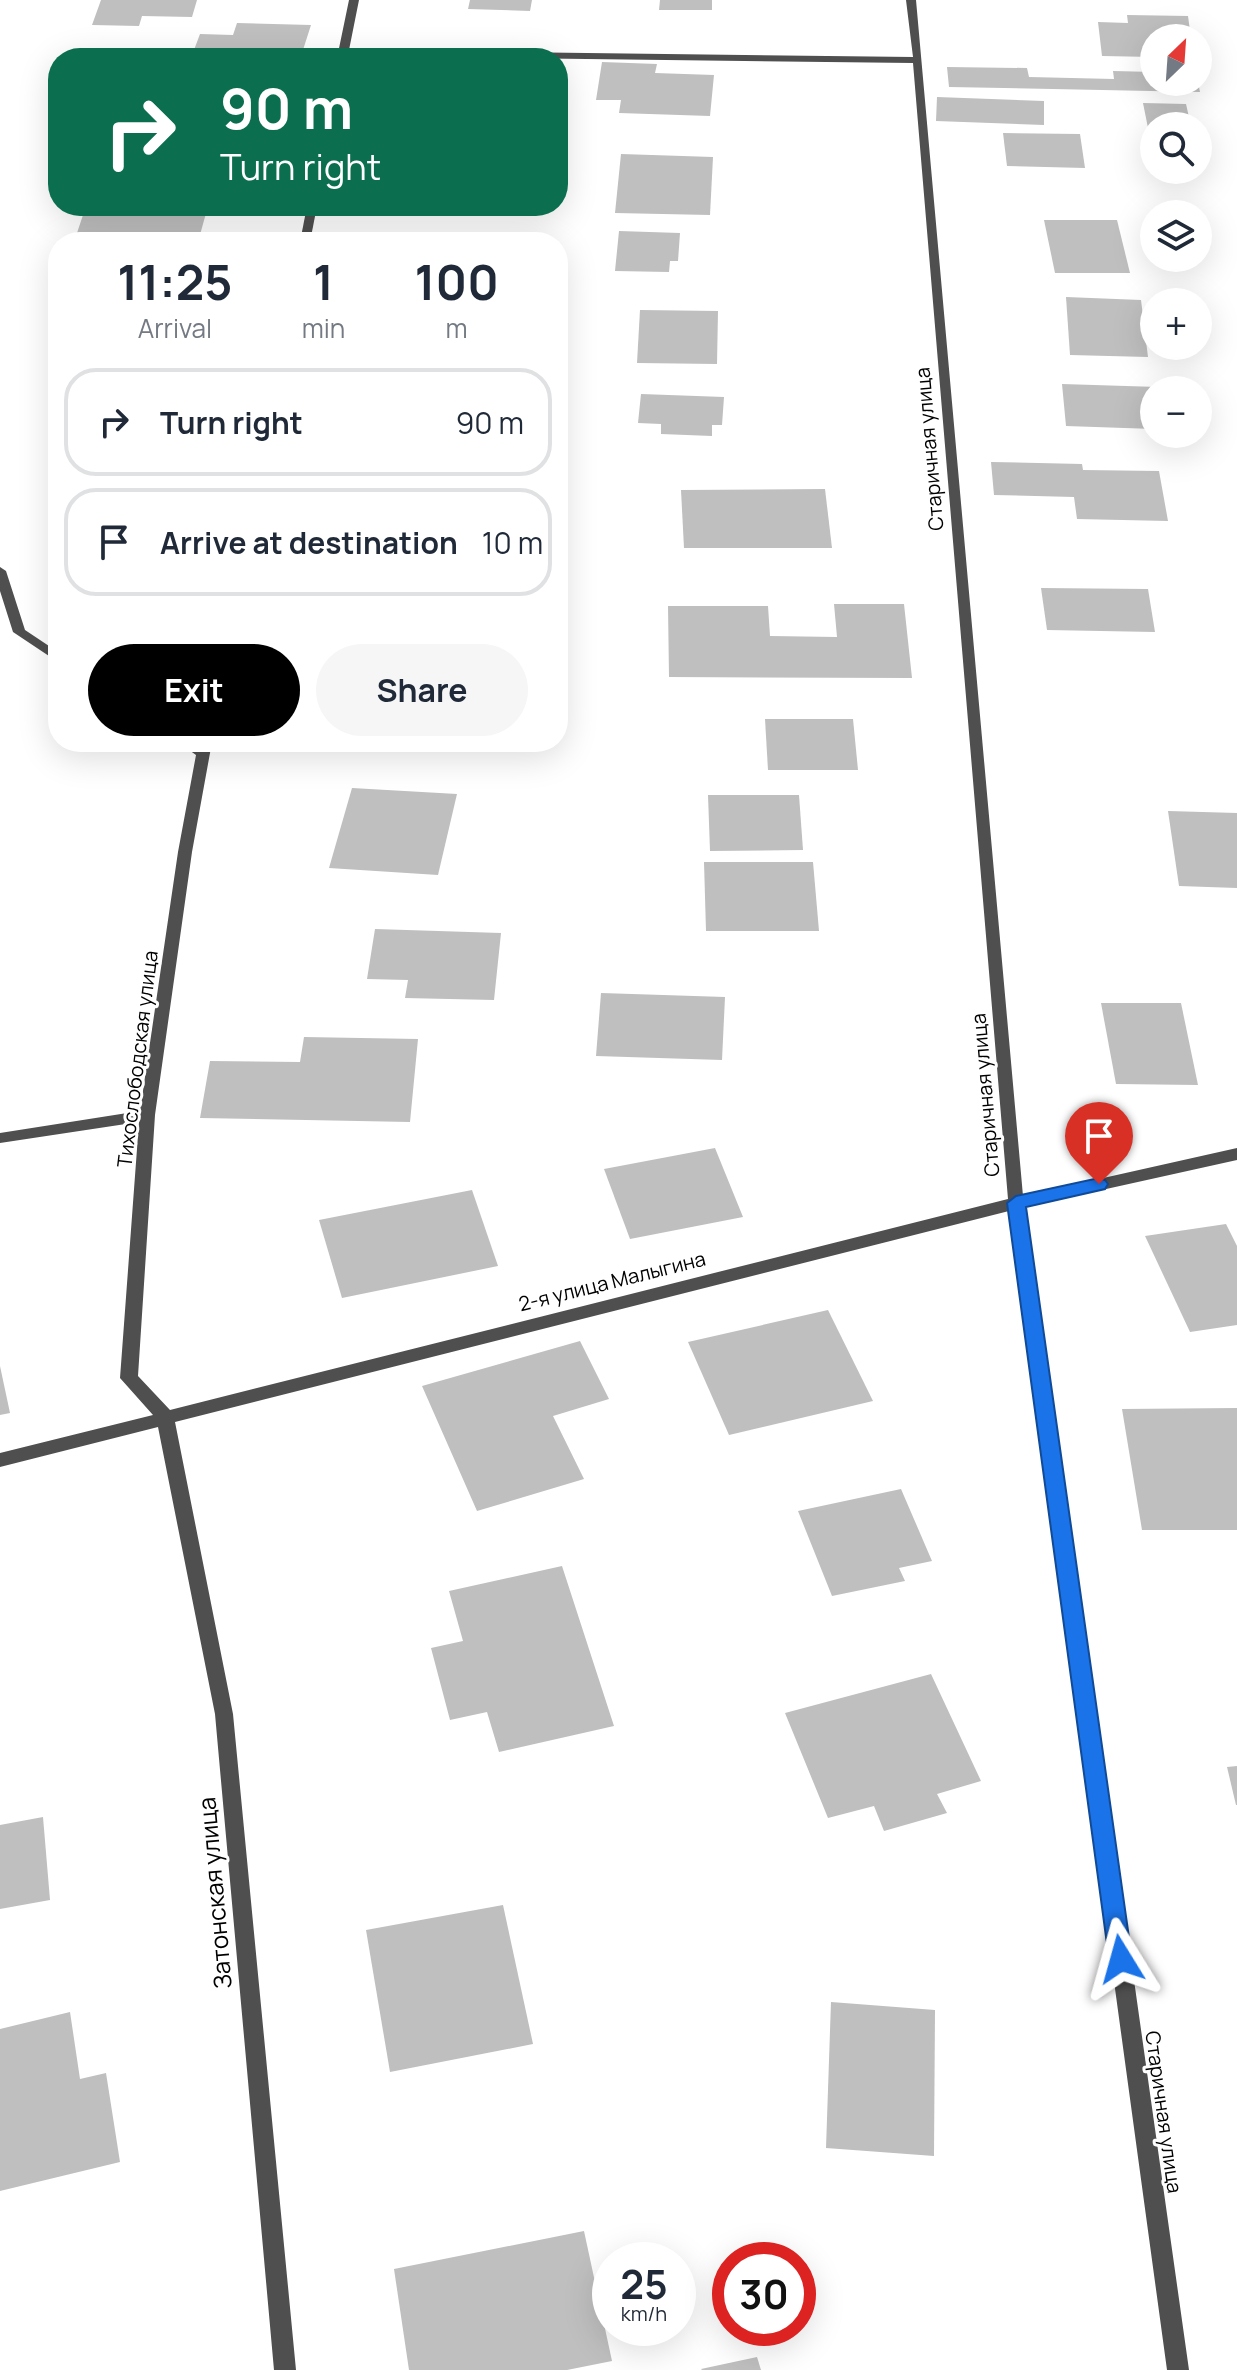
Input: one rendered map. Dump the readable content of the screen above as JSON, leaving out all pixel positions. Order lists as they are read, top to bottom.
{
  "streets": {
    "street": [
      "Старичная улица",
      "Тихослободская улица",
      "2-я улица Малыгина",
      "Затонская улица"
    ]
  },
  "crossings": [
    ["Старичная улица", "2-я улица Малыгина"],
    ["Тихослободская улица", "2-я улица Малыгина"],
    ["Тихослободская улица", "Затонская улица"],
    ["2-я улица Малыгина", "Затонская улица"]
  ],
  "north": "top right",
  "page": {
    "map_buttons": ["+", "−"],
    "turn": ["90 m", "Turn right"],
    "eta": [
      "11:25",
      "Arrival",
      "1",
      "min",
      "100",
      "m"
    ],
    "list": [
      {
        "name": "Turn right",
        "value": "90 m"
      },
      {
        "name": "Arrive at destination",
        "value": "10 m"
      }
    ],
    "buttons": ["Exit", "Share"],
    "speed": "25 km/h",
    "limit": "30"
  }
}
